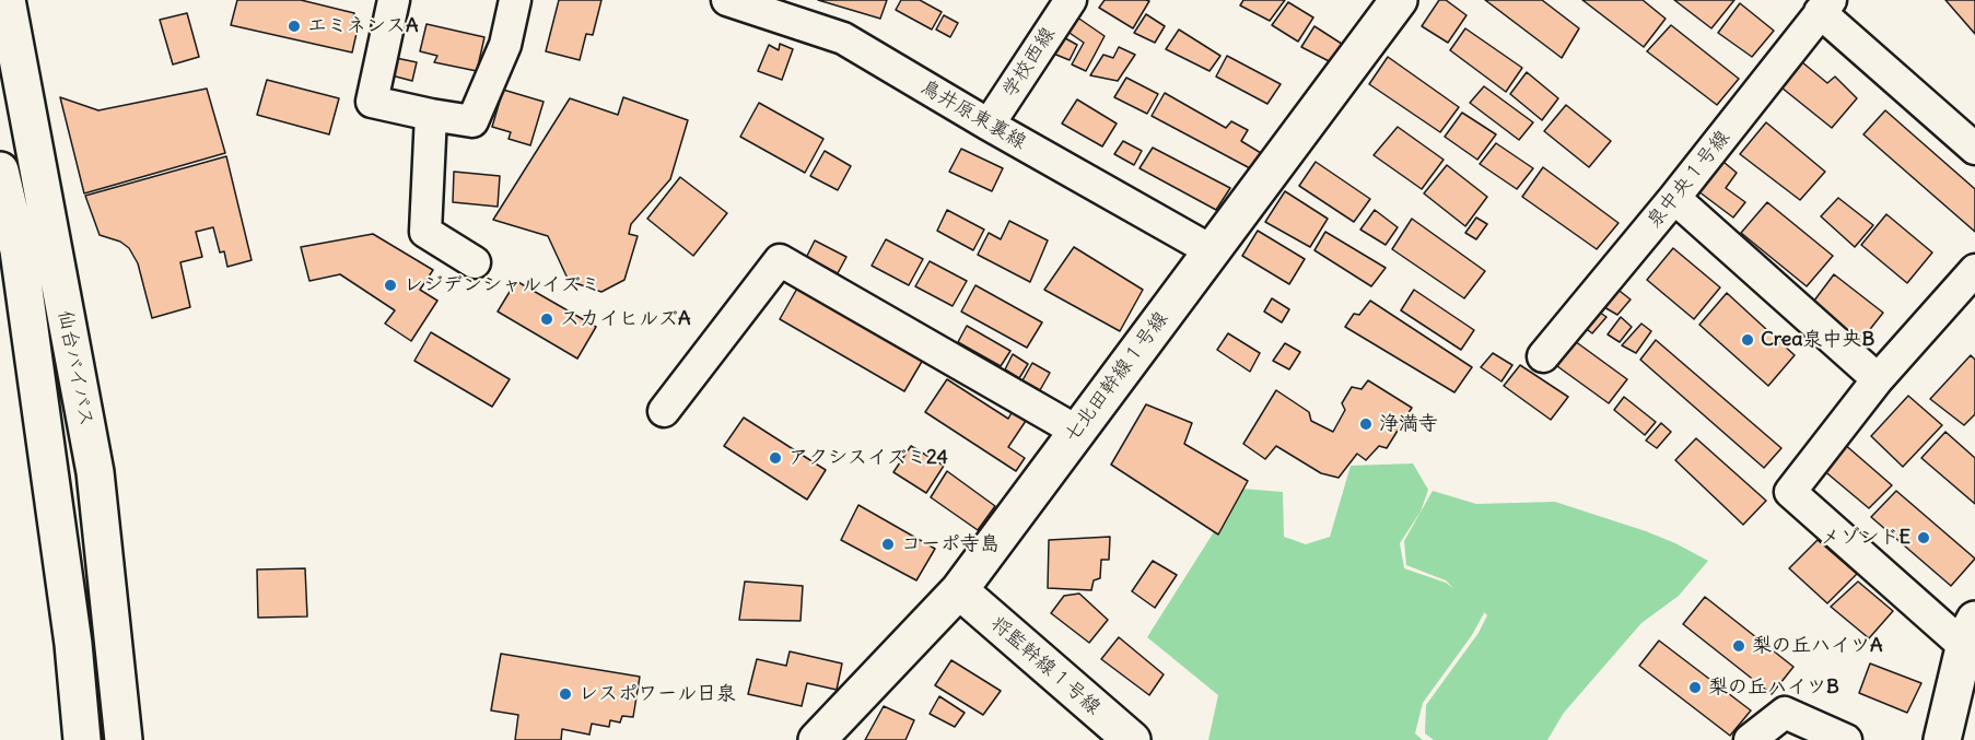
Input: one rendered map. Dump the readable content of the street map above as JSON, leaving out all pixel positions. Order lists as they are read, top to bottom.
{
  "streets": {
    "main road": ["仙台バイパス", "七北田幹線１号線", "将監幹線１号線"],
    "street": ["学校西線", "鳥井原東裏線", "泉中央１号線"]
  },
  "crossings": [
    ["学校西線", "鳥井原東裏線"],
    ["鳥井原東裏線", "七北田幹線１号線"],
    ["七北田幹線１号線", "将監幹線１号線"]
  ],
  "places": [
    "エミネンスA",
    "レジデンシャルイズミ",
    "スカイヒルズA",
    "Crea泉中央B",
    "浄満寺",
    "アクシスイズミ24",
    "メゾンドE",
    "コーポ寺島",
    "梨の丘ハイツA",
    "梨の丘ハイツB",
    "レスポワール日泉"
  ]
}
